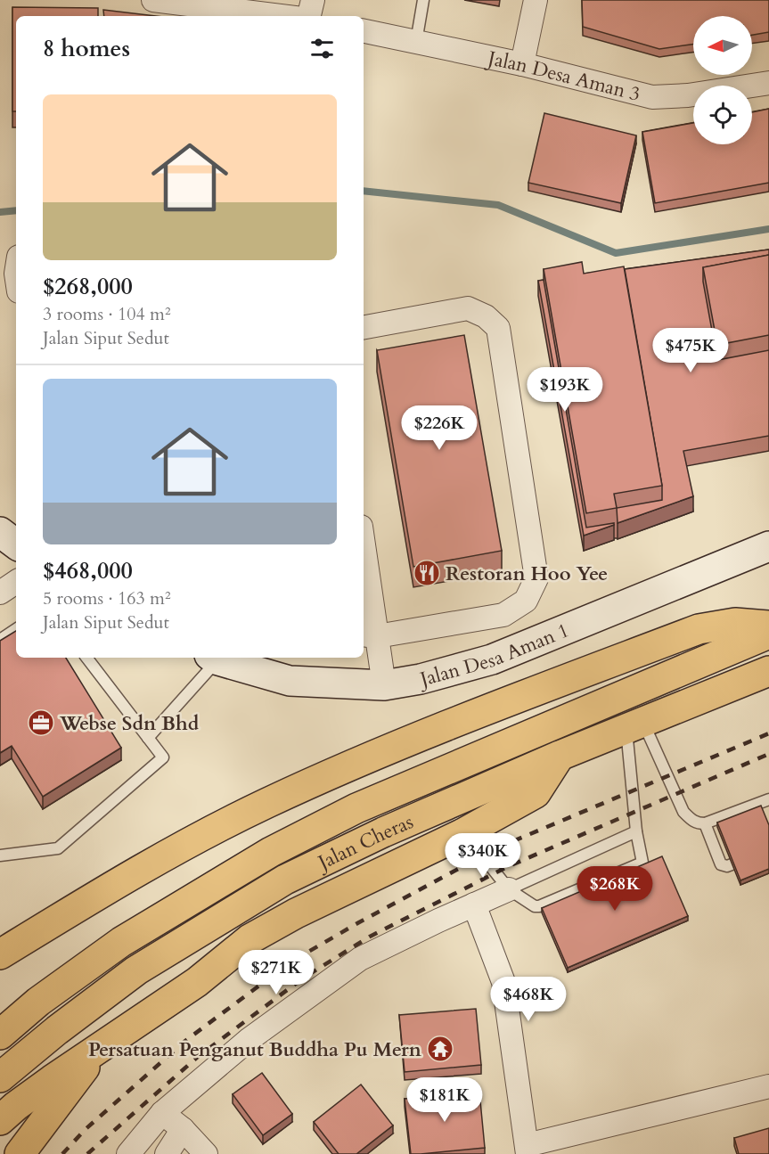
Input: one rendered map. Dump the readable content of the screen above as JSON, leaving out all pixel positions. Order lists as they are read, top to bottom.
{
  "streets": {
    "highway": ["Jalan Cheras"],
    "street": ["Jalan Desa Aman 3", "Jalan Desa Aman 1"]
  },
  "places": {
    "restaurant": ["Restoran Hoo Yee"],
    "office": ["Webse Sdn Bhd"],
    "temple": ["Persatuan Penganut Buddha Pu Mern"]
  },
  "north": "left",
  "page": {
    "heading": "8 homes",
    "list": [
      {
        "name": "$268,000",
        "note": "3 rooms · 104 m² · Jalan Siput Sedut"
      },
      {
        "name": "$468,000",
        "note": "5 rooms · 163 m² · Jalan Siput Sedut"
      }
    ],
    "price": [
      "$475K",
      "$193K",
      "$226K",
      "$340K",
      "$268K",
      "$271K",
      "$468K",
      "$181K"
    ]
  }
}
